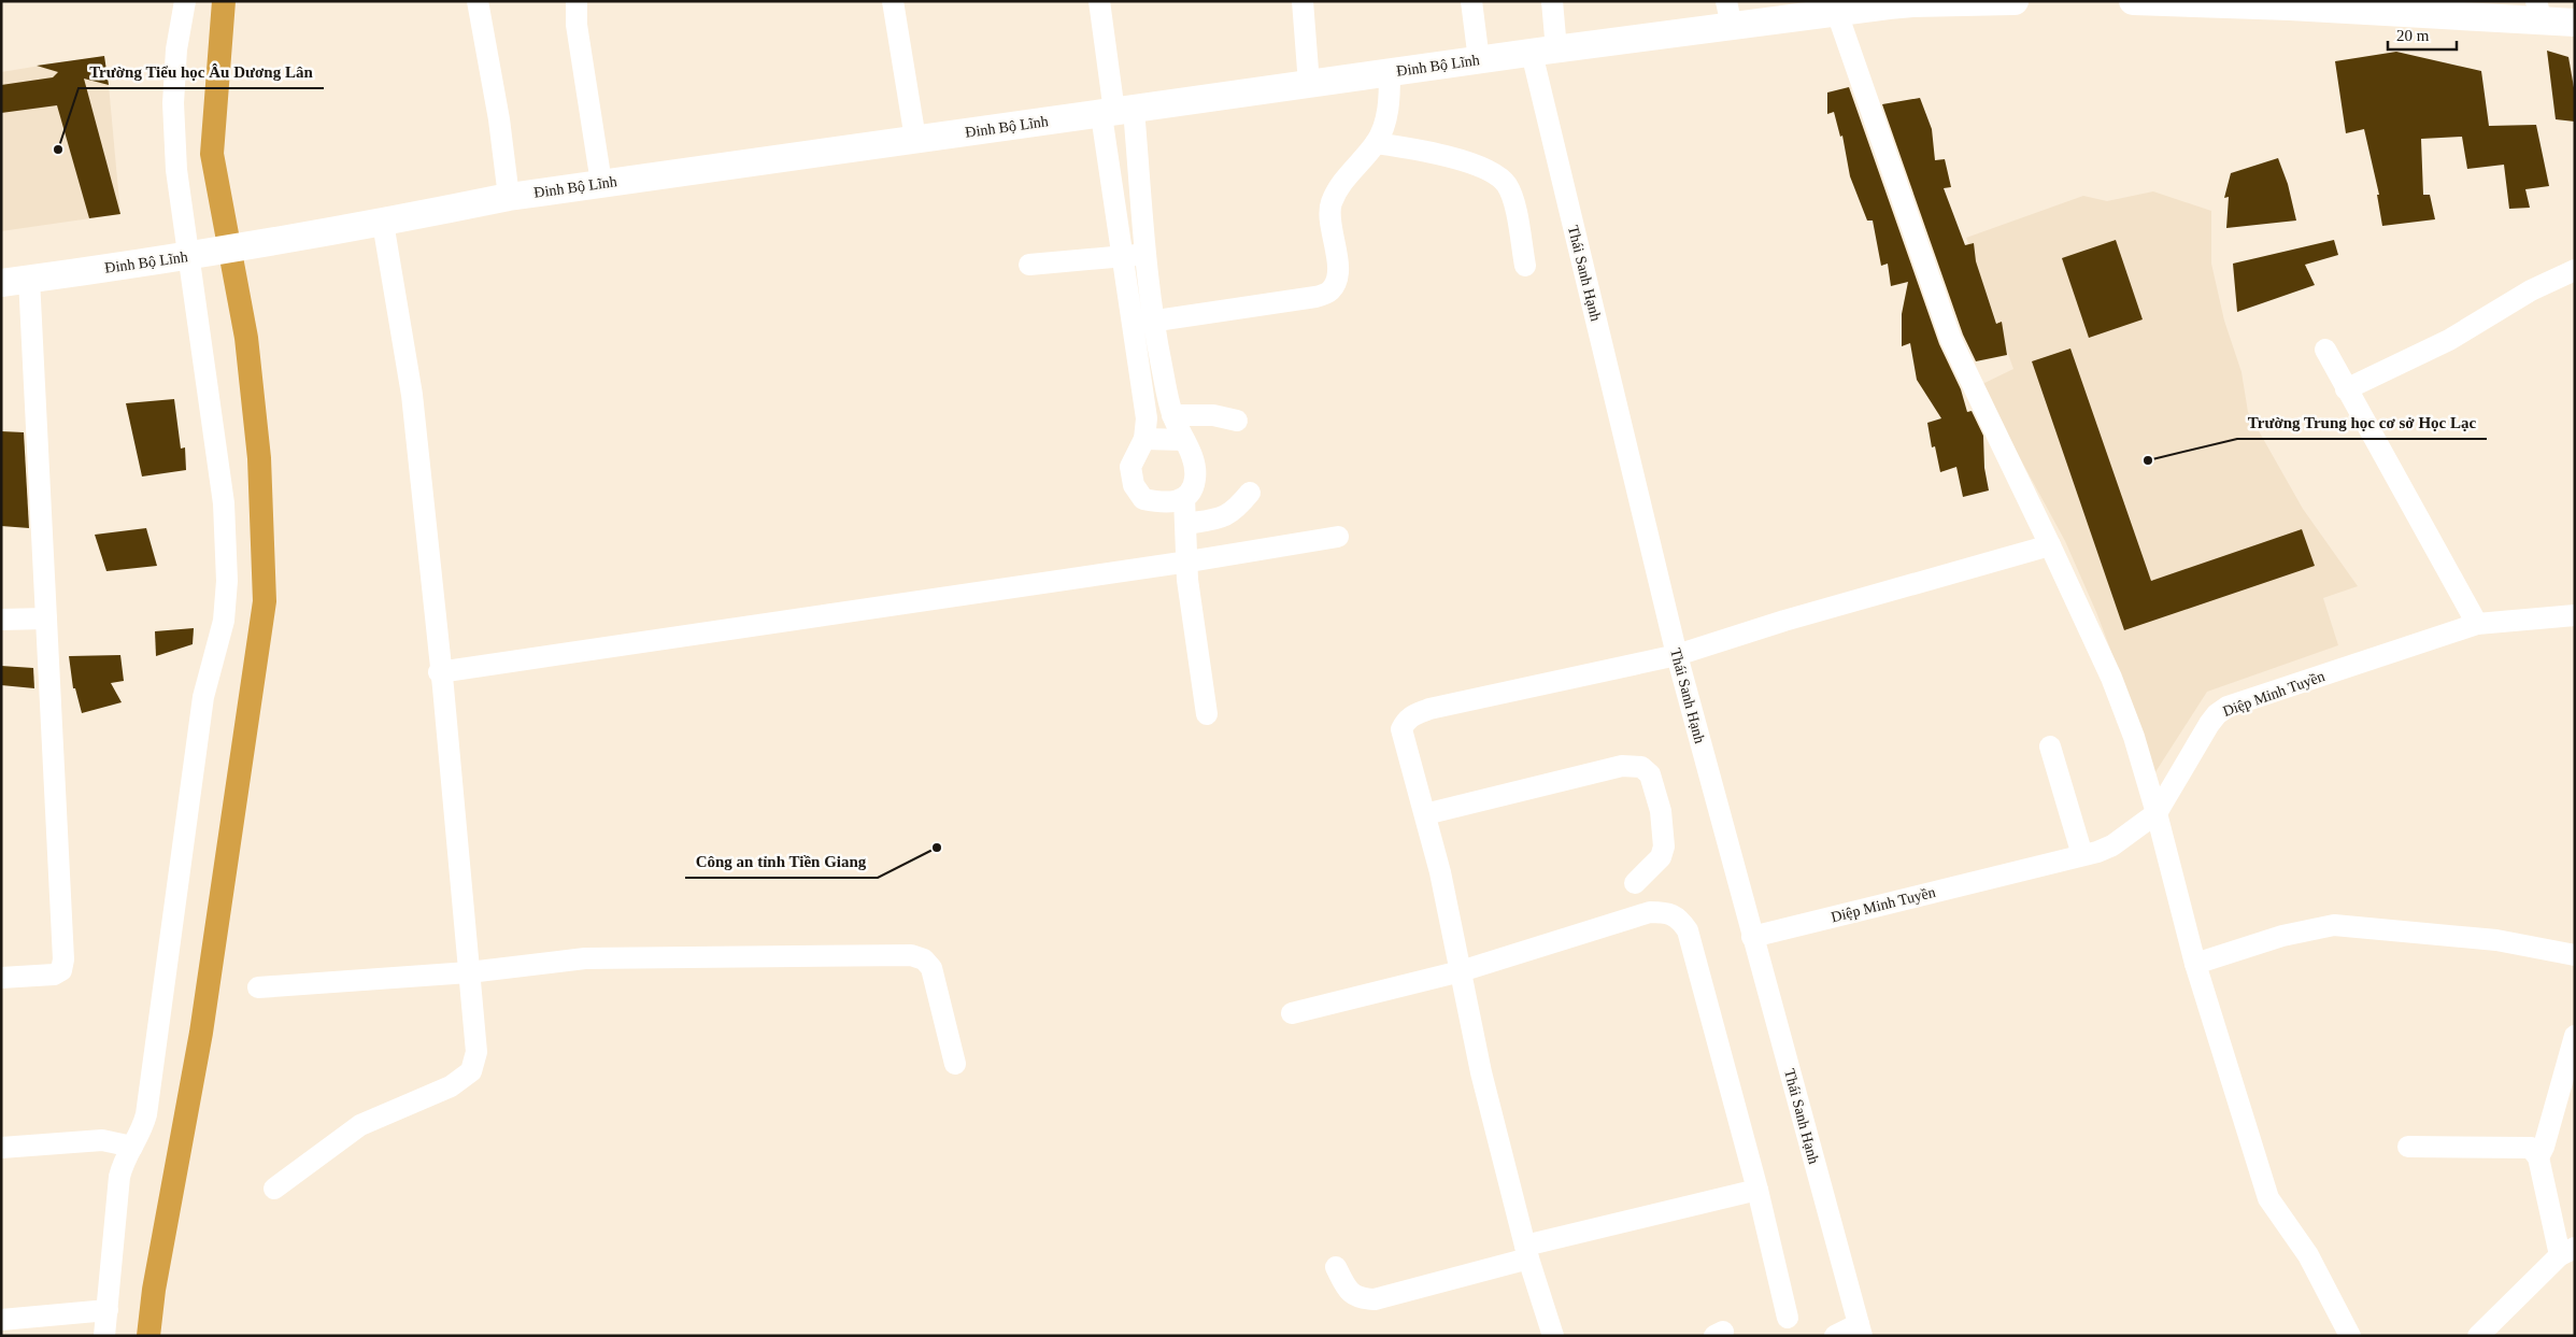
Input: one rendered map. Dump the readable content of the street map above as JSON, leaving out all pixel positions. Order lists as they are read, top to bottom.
{
  "streets": {
    "main road": ["Đinh Bộ Lĩnh"],
    "street": ["Thái Sanh Hạnh", "Diệp Minh Tuyền"]
  },
  "crossings": [
    ["Đinh Bộ Lĩnh", "Thái Sanh Hạnh"],
    ["Thái Sanh Hạnh", "Diệp Minh Tuyền"]
  ],
  "places": ["Trường Tiểu học Âu Dương Lân", "Trường Trung học cơ sở Học Lạc", "Công an tỉnh Tiền Giang"],
  "scale_bar": "20 m"
}
